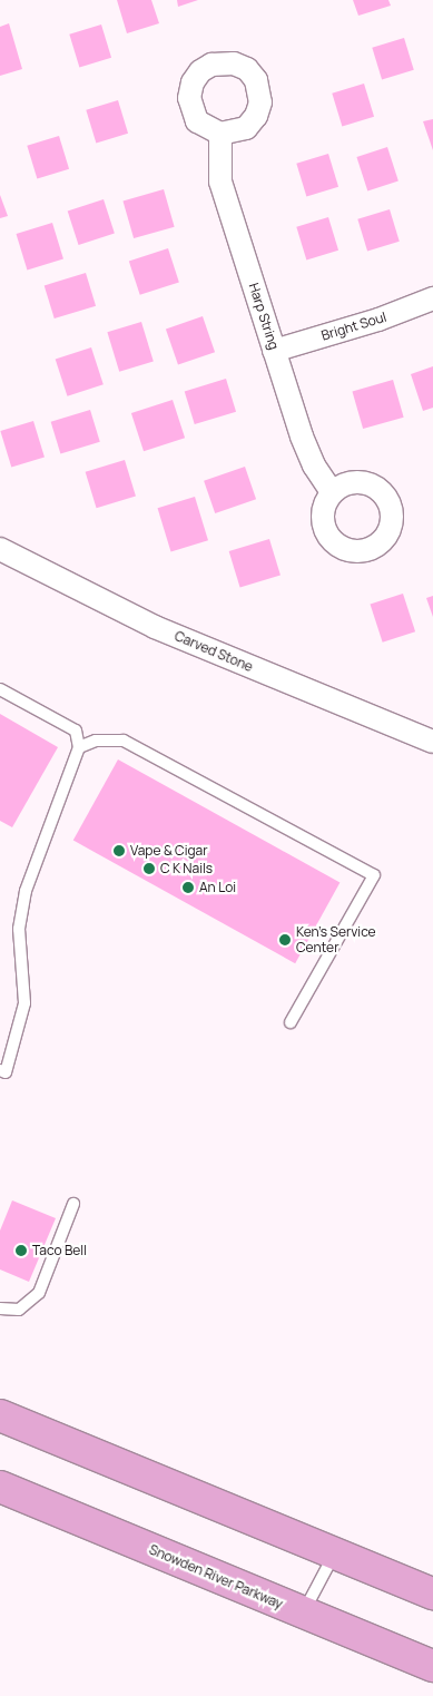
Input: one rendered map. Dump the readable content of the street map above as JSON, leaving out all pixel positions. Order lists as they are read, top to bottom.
{
  "streets": {
    "main road": ["Snowden River Parkway"],
    "street": ["Harp String", "Bright Soul", "Carved Stone"]
  },
  "crossings": [
    ["Harp String", "Bright Soul"]
  ],
  "places": [
    "Vape & Cigar",
    "C K Nails",
    "An Loi",
    "Ken’s Service Center",
    "Taco Bell"
  ]
}
